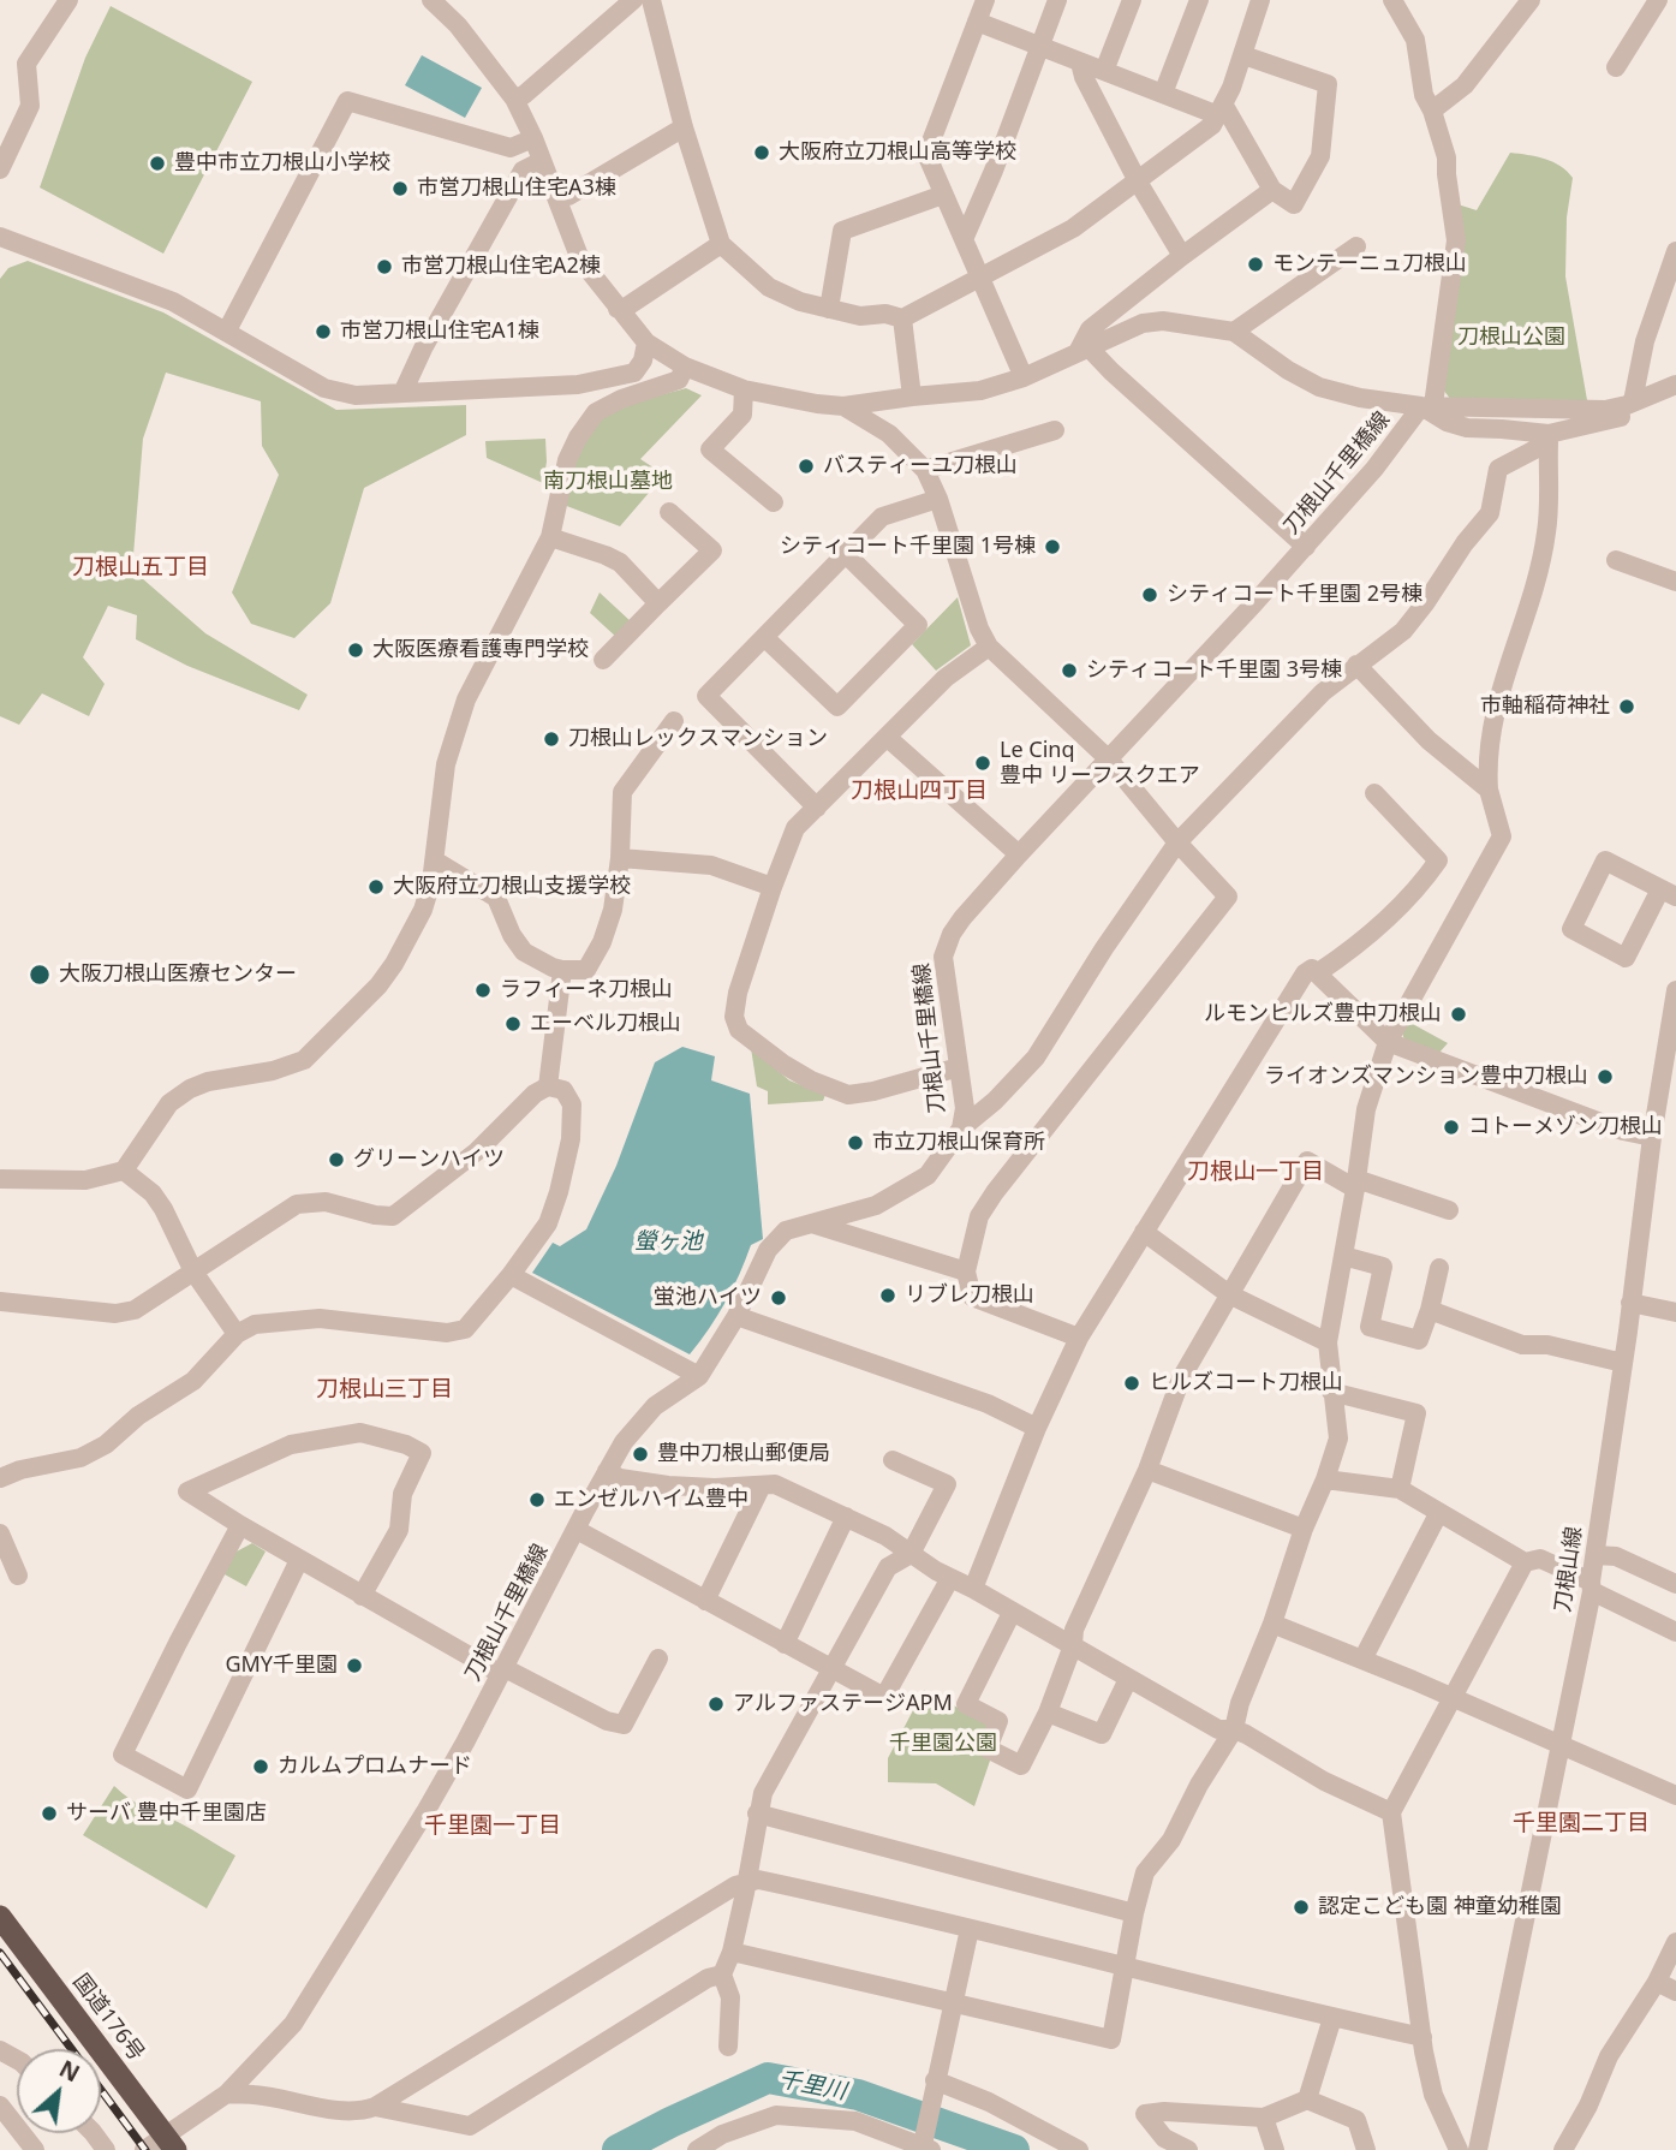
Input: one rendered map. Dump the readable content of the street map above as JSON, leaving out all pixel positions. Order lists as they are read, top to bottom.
{
  "streets": {
    "highway": ["国道176号"],
    "street": ["刀根山千里橋線", "刀根山線"]
  },
  "crossings": [
    ["刀根山千里橋線", "国道176号"]
  ],
  "districts": [
    "刀根山五丁目",
    "刀根山四丁目",
    "刀根山一丁目",
    "刀根山三丁目",
    "千里園二丁目",
    "千里園一丁目"
  ],
  "water": ["螢ヶ池", "千里川"],
  "parks": ["刀根山公園", "南刀根山墓地", "千里園公園"],
  "places": [
    "大阪府立刀根山高等学校",
    "豊中市立刀根山小学校",
    "市営刀根山住宅A3棟",
    "モンテーニュ刀根山",
    "市営刀根山住宅A2棟",
    "市営刀根山住宅A1棟",
    "バスティーユ刀根山",
    "シティコート千里園 1号棟",
    "シティコート千里園 2号棟",
    "大阪医療看護専門学校",
    "シティコート千里園 3号棟",
    "市軸稲荷神社",
    "刀根山レックスマンション",
    "Le Cinq 豊中 リーフスクエア",
    "大阪府立刀根山支援学校",
    "大阪刀根山医療センター",
    "ラフィーネ刀根山",
    "ルモンヒルズ豊中刀根山",
    "エーベル刀根山",
    "ライオンズマンション豊中刀根山",
    "コトーメゾン刀根山",
    "市立刀根山保育所",
    "グリーンハイツ",
    "リブレ刀根山",
    "蛍池ハイツ",
    "ヒルズコート刀根山",
    "豊中刀根山郵便局",
    "エンゼルハイム豊中",
    "GMY千里園",
    "アルファステージAPM",
    "カルムプロムナード",
    "サーバ 豊中千里園店",
    "認定こども園 神童幼稚園"
  ],
  "north": "top right"
}
